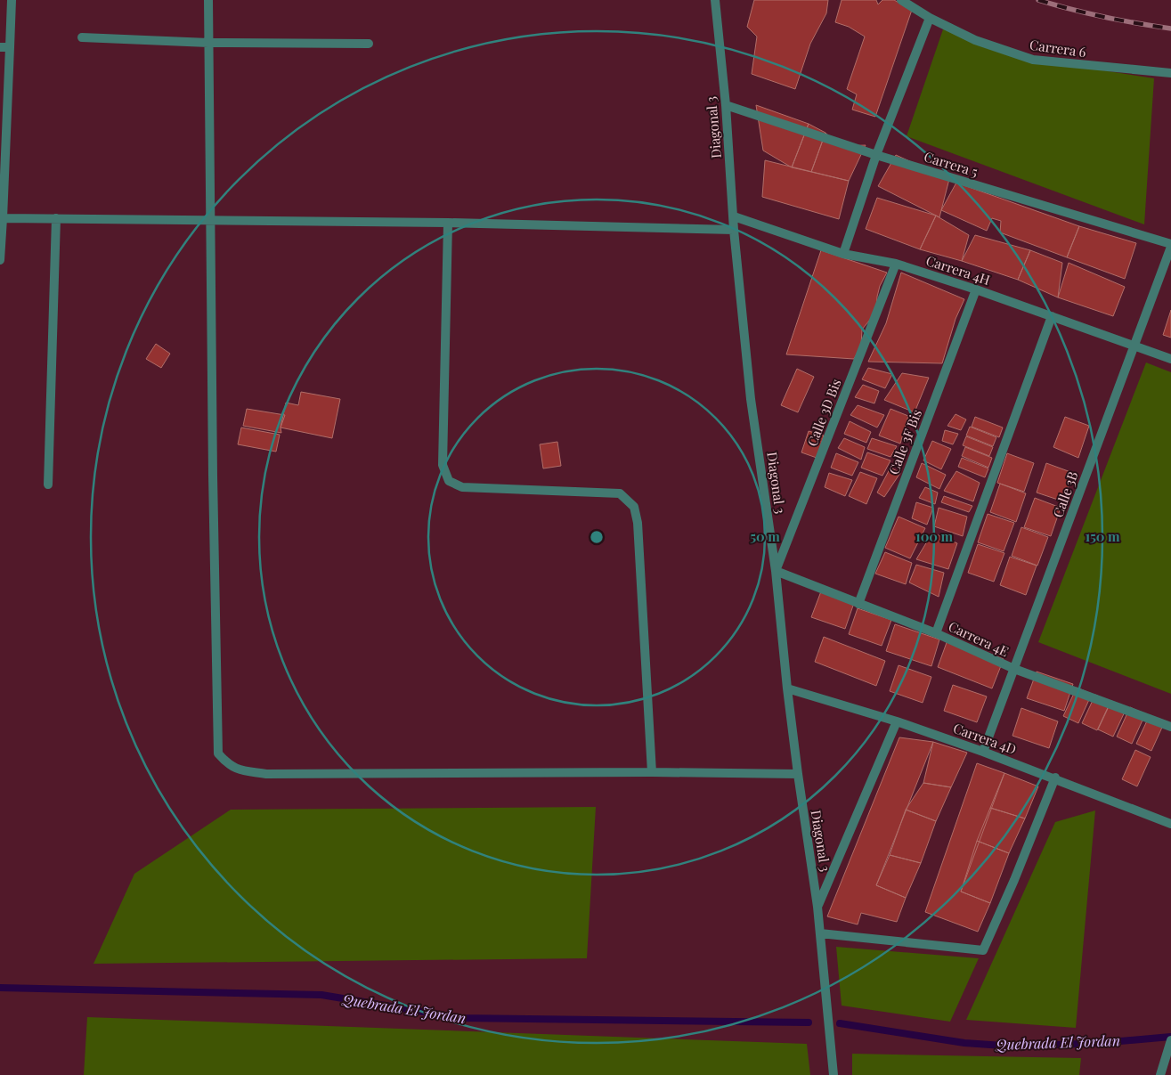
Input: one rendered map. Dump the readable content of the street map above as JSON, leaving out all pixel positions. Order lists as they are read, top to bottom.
{
  "streets": {
    "street": [
      "Carrera 6",
      "Diagonal 3",
      "Carrera 5",
      "Carrera 4H",
      "Calle 3D Bis",
      "Calle 3F Bis",
      "Calle 3B",
      "Carrera 4E",
      "Carrera 4D"
    ]
  },
  "crossings": [
    ["Diagonal 3", "Carrera 5"],
    ["Diagonal 3", "Carrera 4H"],
    ["Diagonal 3", "Calle 3D Bis"],
    ["Diagonal 3", "Carrera 4E"],
    ["Diagonal 3", "Carrera 4D"],
    ["Carrera 5", "Calle 3B"],
    ["Carrera 4H", "Calle 3D Bis"],
    ["Carrera 4H", "Calle 3F Bis"],
    ["Carrera 4H", "Calle 3B"],
    ["Calle 3D Bis", "Carrera 4E"],
    ["Calle 3F Bis", "Carrera 4E"],
    ["Calle 3B", "Carrera 4E"],
    ["Calle 3B", "Carrera 4D"]
  ],
  "water": ["Quebrada El Jordan"],
  "rings": ["50 m", "100 m", "150 m"]
}
